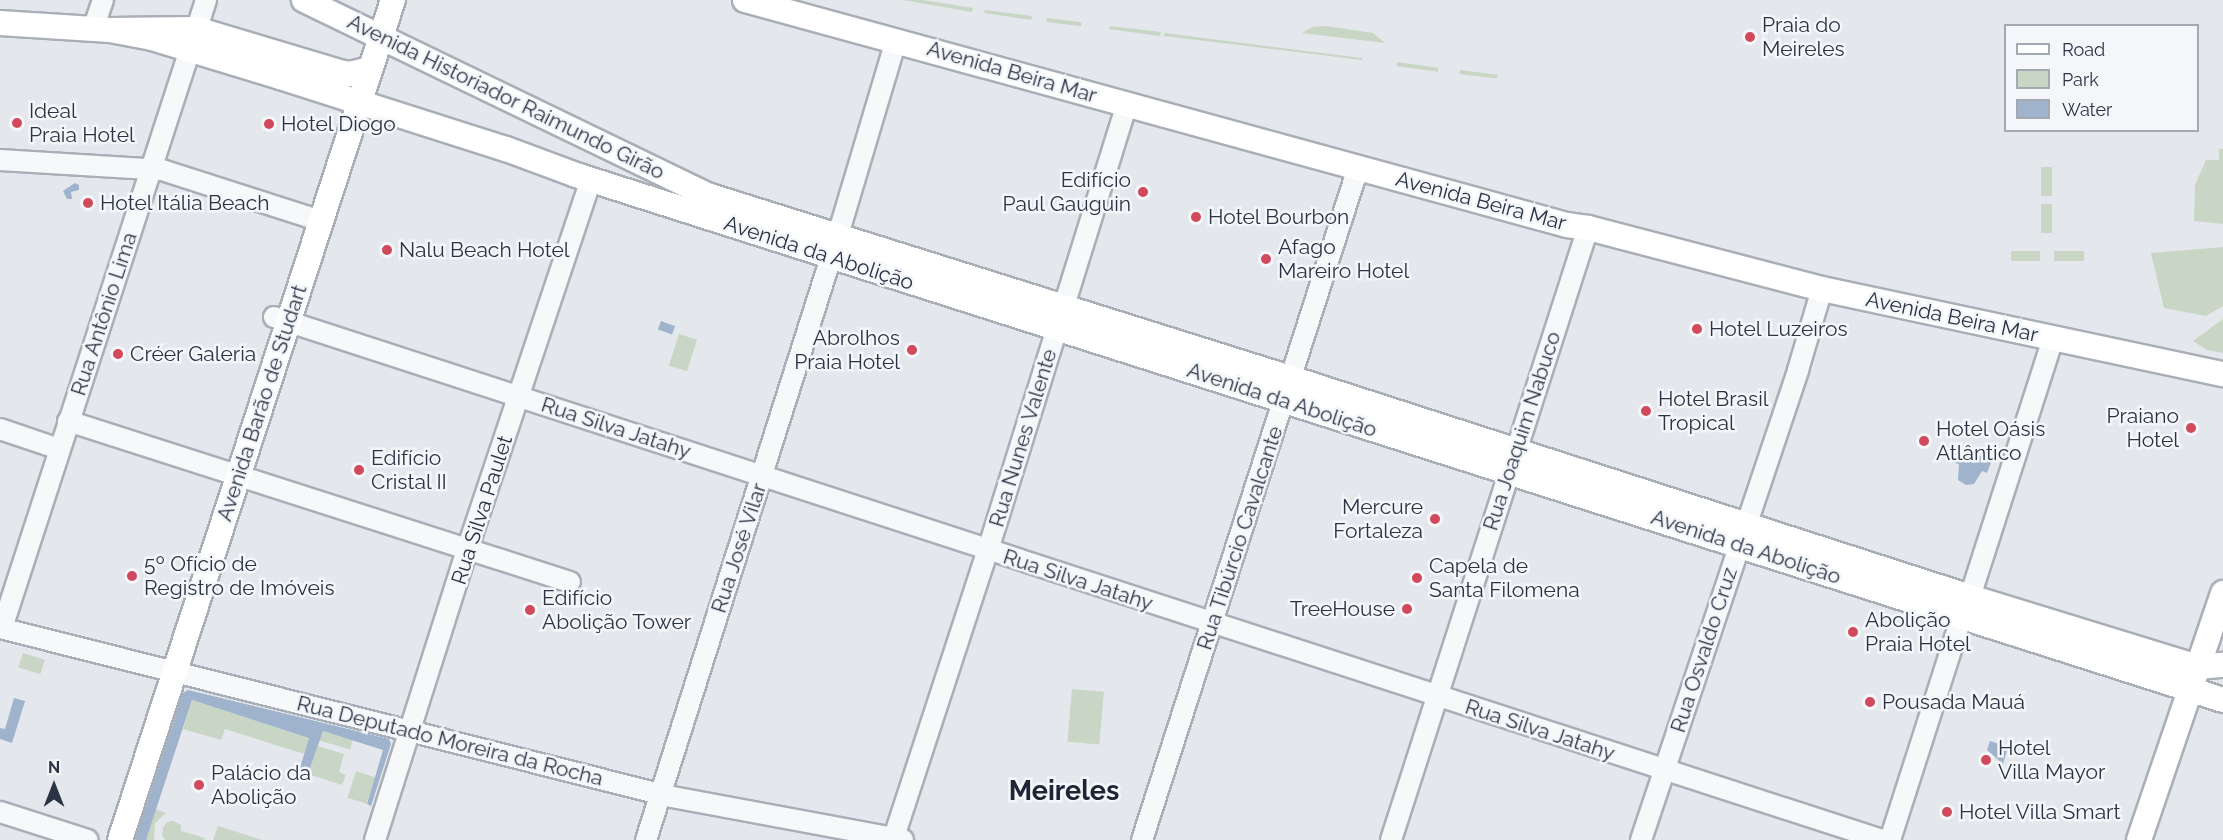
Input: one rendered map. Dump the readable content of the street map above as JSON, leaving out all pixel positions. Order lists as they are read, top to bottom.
{
  "streets": {
    "main road": [
      "Avenida Beira Mar",
      "Avenida Historiador Raimundo Girão",
      "Avenida da Abolição",
      "Avenida Barão de Studart"
    ],
    "street": [
      "Rua Antônio Lima",
      "Rua Silva Jatahy",
      "Rua Joaquim Nabuco",
      "Rua Nunes Valente",
      "Rua Silva Paulet",
      "Rua Tibúrcio Cavalcante",
      "Rua José Vilar",
      "Rua Osvaldo Cruz",
      "Rua Deputado Moreira da Rocha"
    ]
  },
  "crossings": [
    ["Avenida Beira Mar", "Rua Joaquim Nabuco"],
    ["Avenida Beira Mar", "Rua Nunes Valente"],
    ["Avenida Beira Mar", "Rua Tibúrcio Cavalcante"],
    ["Avenida Beira Mar", "Rua José Vilar"],
    ["Avenida Beira Mar", "Rua Osvaldo Cruz"],
    ["Avenida Historiador Raimundo Girão", "Avenida da Abolição"],
    ["Avenida Historiador Raimundo Girão", "Avenida Barão de Studart"],
    ["Avenida da Abolição", "Rua Antônio Lima"],
    ["Avenida da Abolição", "Avenida Barão de Studart"],
    ["Avenida da Abolição", "Rua Joaquim Nabuco"],
    ["Avenida da Abolição", "Rua Nunes Valente"],
    ["Avenida da Abolição", "Rua Silva Paulet"],
    ["Avenida da Abolição", "Rua Tibúrcio Cavalcante"],
    ["Avenida da Abolição", "Rua José Vilar"],
    ["Avenida da Abolição", "Rua Osvaldo Cruz"],
    ["Rua Antônio Lima", "Rua Deputado Moreira da Rocha"],
    ["Avenida Barão de Studart", "Rua Silva Jatahy"],
    ["Avenida Barão de Studart", "Rua Deputado Moreira da Rocha"],
    ["Rua Silva Jatahy", "Rua Joaquim Nabuco"],
    ["Rua Silva Jatahy", "Rua Nunes Valente"],
    ["Rua Silva Jatahy", "Rua Silva Paulet"],
    ["Rua Silva Jatahy", "Rua Tibúrcio Cavalcante"],
    ["Rua Silva Jatahy", "Rua José Vilar"],
    ["Rua Silva Jatahy", "Rua Osvaldo Cruz"],
    ["Rua Nunes Valente", "Rua Deputado Moreira da Rocha"],
    ["Rua Silva Paulet", "Rua Deputado Moreira da Rocha"],
    ["Rua José Vilar", "Rua Deputado Moreira da Rocha"]
  ],
  "districts": ["Meireles"],
  "places": [
    "Praia do Meireles",
    "Ideal Praia Hotel",
    "Hotel Diogo",
    "Edifício Paul Gauguin",
    "Hotel Itália Beach",
    "Hotel Bourbon",
    "Nalu Beach Hotel",
    "Afago Mareiro Hotel",
    "Hotel Luzeiros",
    "Abrolhos Praia Hotel",
    "Créer Galeria",
    "Hotel Brasil Tropical",
    "Praiano Hotel",
    "Hotel Oásis Atlântico",
    "Edifício Cristal II",
    "Mercure Fortaleza",
    "5º Ofício de Registro de Imóveis",
    "Capela de Santa Filomena",
    "TreeHouse",
    "Edifício Abolição Tower",
    "Abolição Praia Hotel",
    "Pousada Mauá",
    "Hotel Villa Mayor",
    "Palácio da Abolição",
    "Hotel Villa Smart"
  ],
  "legend": ["Road", "Park", "Water"],
  "north": "top"
}
